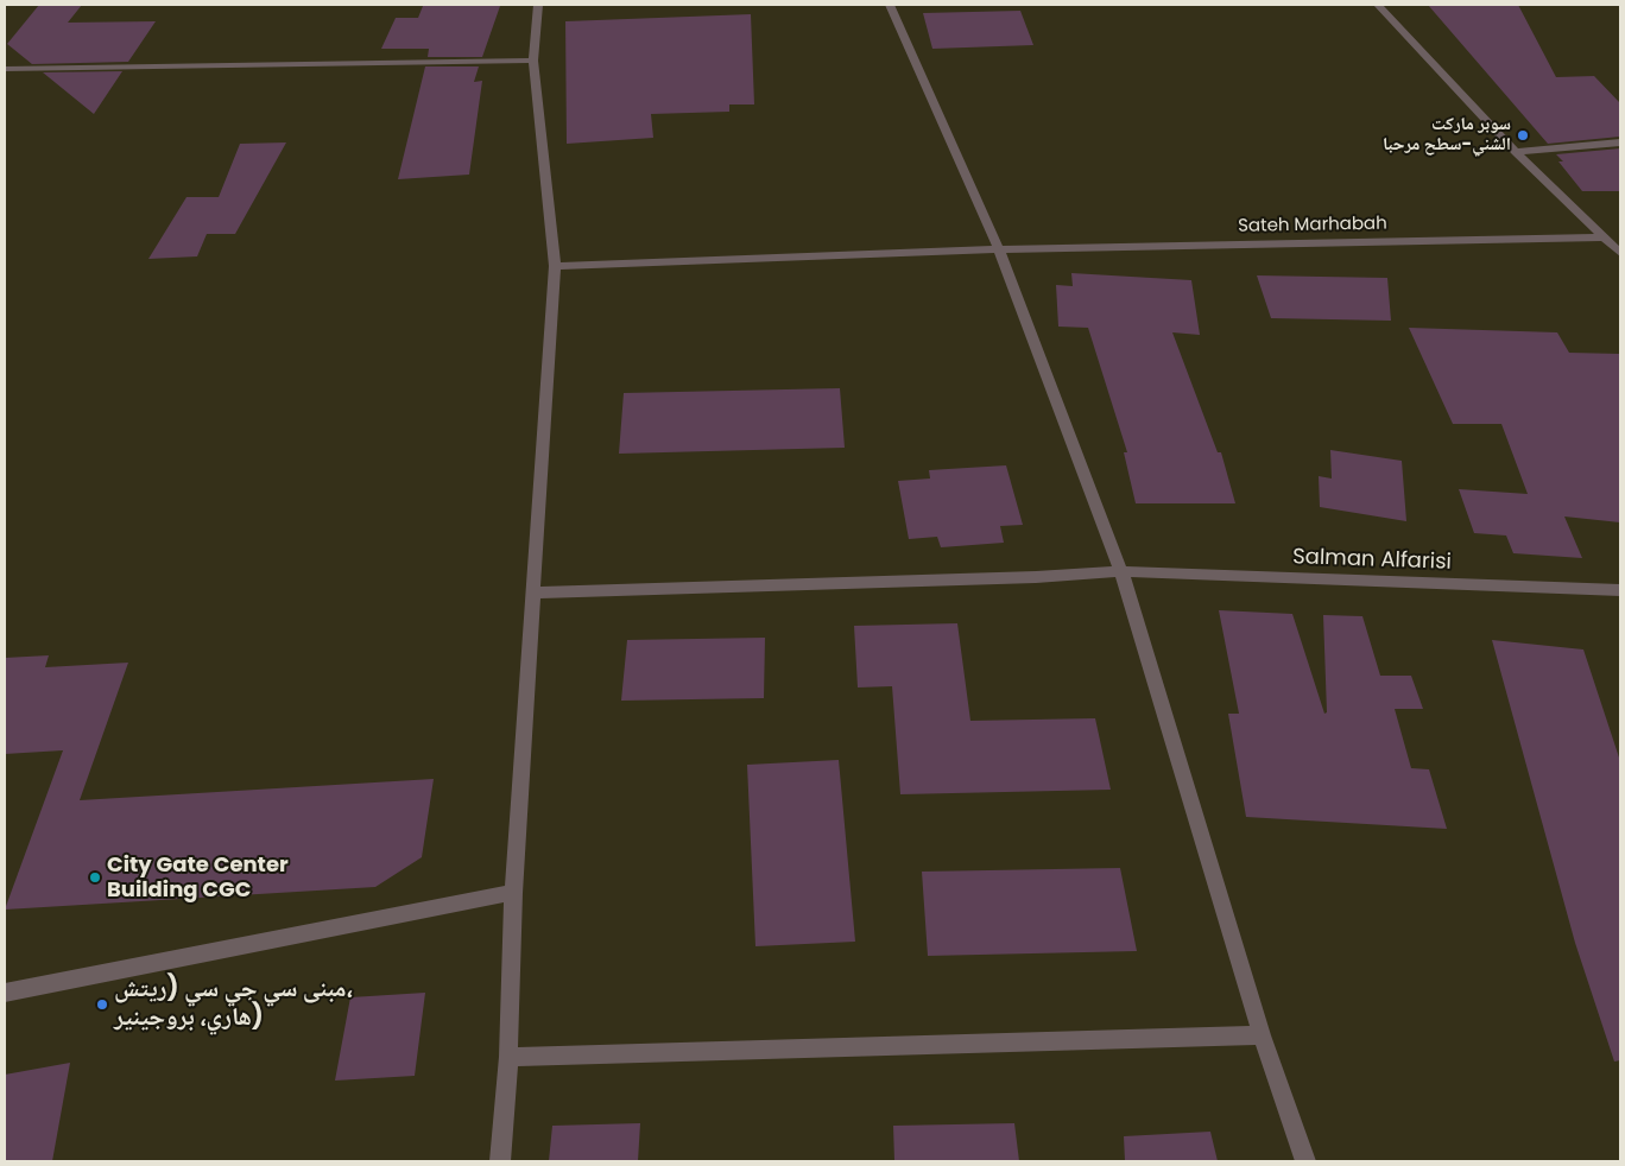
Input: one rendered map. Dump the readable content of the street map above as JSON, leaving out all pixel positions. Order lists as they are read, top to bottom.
{
  "streets": {
    "street": ["Sateh Marhabah", "Salman Alfarisi"]
  },
  "places": ["سوبر ماركت الشني-سطح مرحبا", "City Gate Center Building CGC", "مبنى سي جي سي (ريتش، هاري، بروجينير)"]
}
